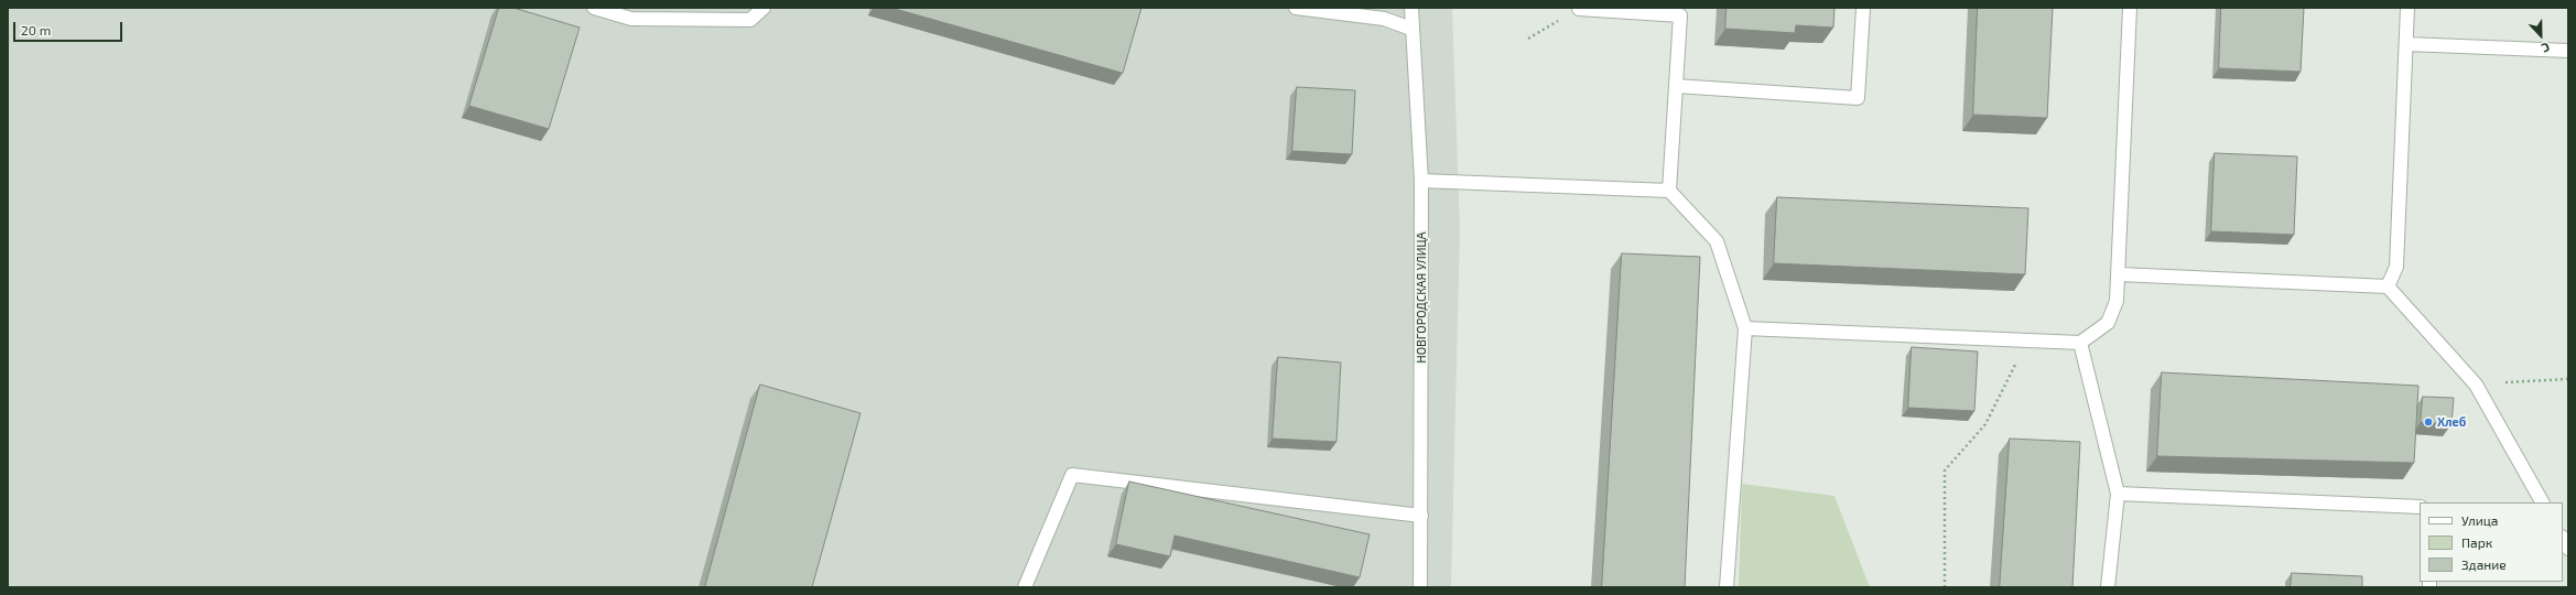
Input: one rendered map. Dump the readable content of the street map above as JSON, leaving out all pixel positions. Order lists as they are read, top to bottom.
{
  "streets": {
    "street": ["НОВГОРОДСКАЯ УЛИЦА"]
  },
  "places": ["Хлеб"],
  "legend": ["Улица", "Парк", "Здание"],
  "scale_bar": "20 m",
  "north": "bottom"
}
